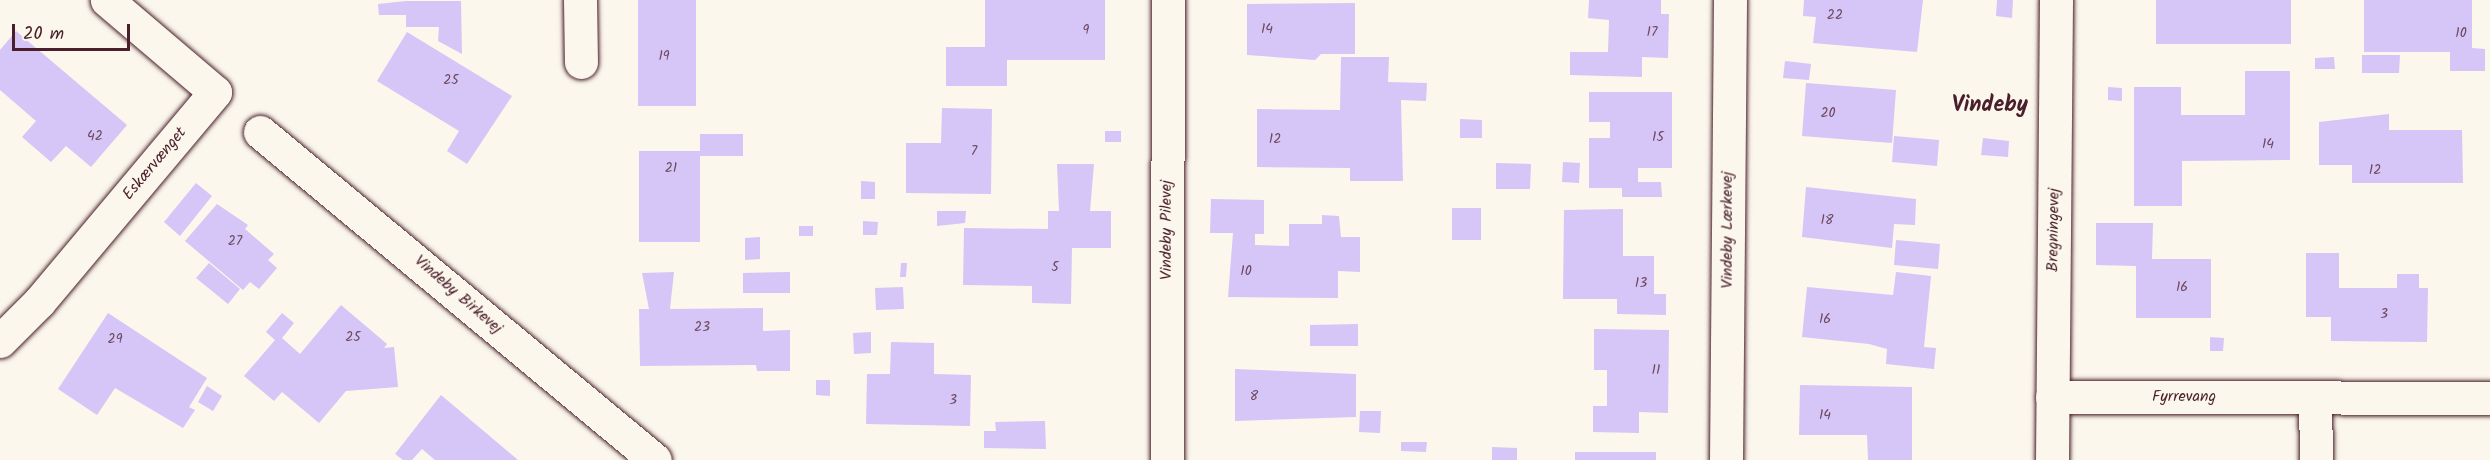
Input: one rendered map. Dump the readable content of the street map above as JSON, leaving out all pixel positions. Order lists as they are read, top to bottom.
{
  "streets": {
    "street": [
      "Eskærvænget",
      "Vindeby Pilevej",
      "Vindeby Lærkevej",
      "Bregningevej",
      "Vindeby Birkevej",
      "Fyrrevang"
    ]
  },
  "crossings": [
    ["Bregningevej", "Fyrrevang"]
  ],
  "districts": ["Vindeby"],
  "house_numbers": [
    "22",
    "14",
    "9",
    "17",
    "10",
    "19",
    "25",
    "20",
    "42",
    "15",
    "12",
    "14",
    "7",
    "21",
    "12",
    "18",
    "27",
    "5",
    "10",
    "13",
    "16",
    "3",
    "16",
    "23",
    "25",
    "29",
    "11",
    "8",
    "3",
    "14"
  ],
  "scale_bar": "20 m"
}
